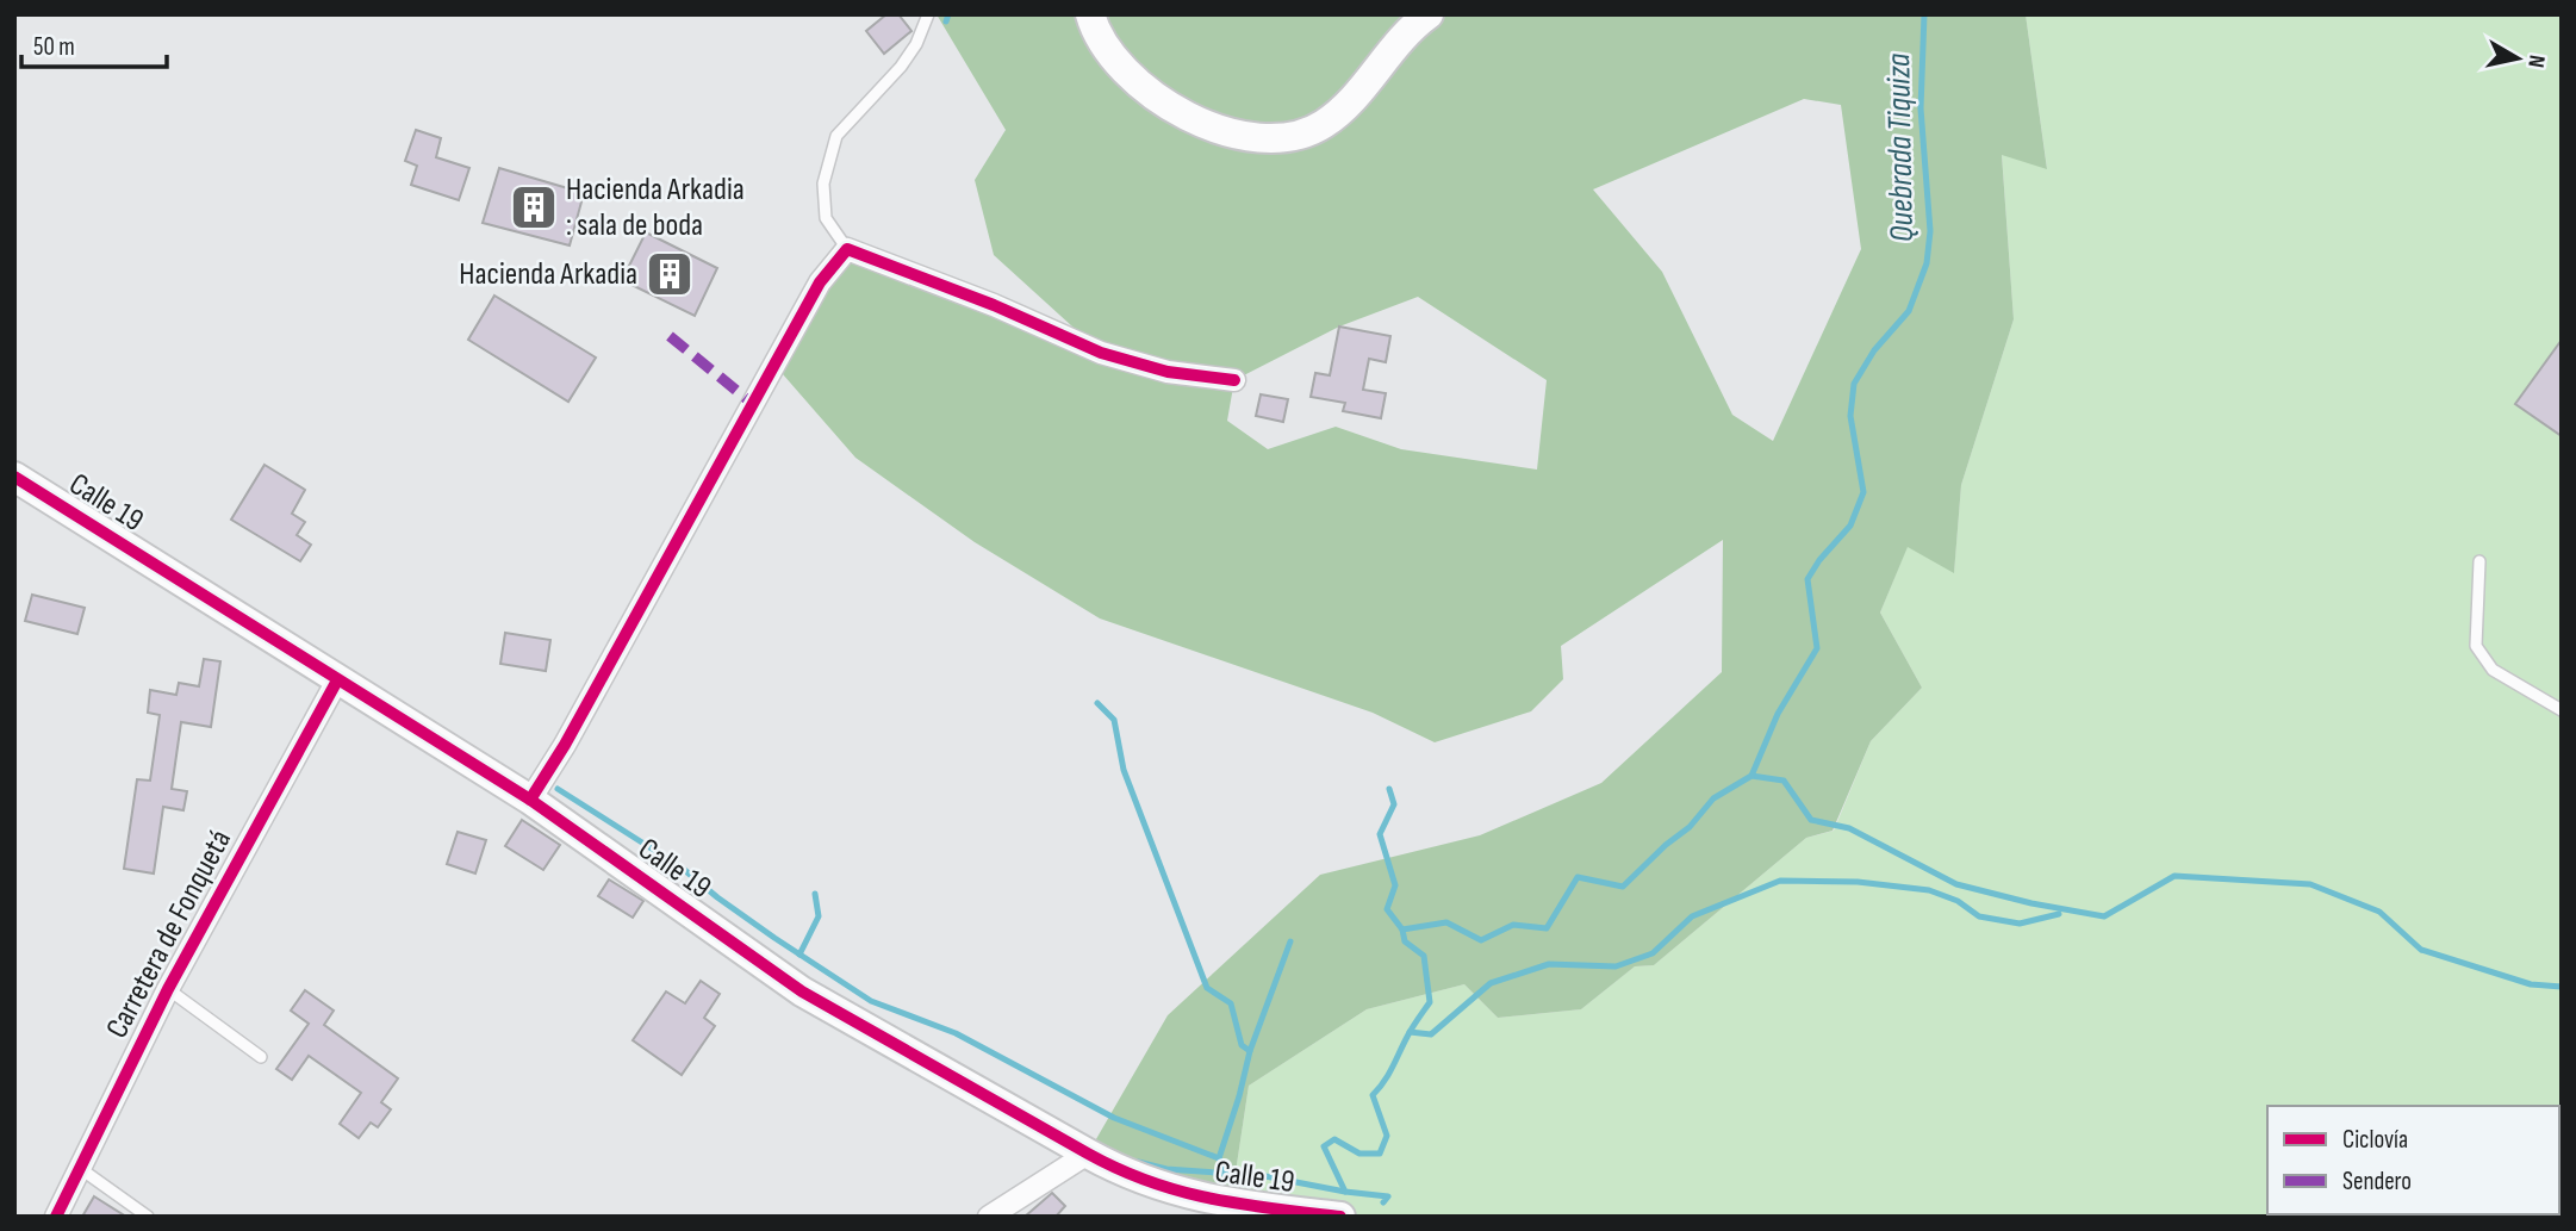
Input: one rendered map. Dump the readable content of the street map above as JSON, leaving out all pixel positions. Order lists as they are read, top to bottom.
{
  "streets": {
    "street": ["Calle 19", "Carretera de Fonquetá"]
  },
  "crossings": [
    ["Calle 19", "Carretera de Fonquetá"]
  ],
  "water": ["Quebrada Tiquiza"],
  "places": {
    "building": ["Hacienda Arkadia : sala de boda", "Hacienda Arkadia"]
  },
  "legend": ["Ciclovía", "Sendero"],
  "scale_bar": "50 m",
  "north": "right"
}
